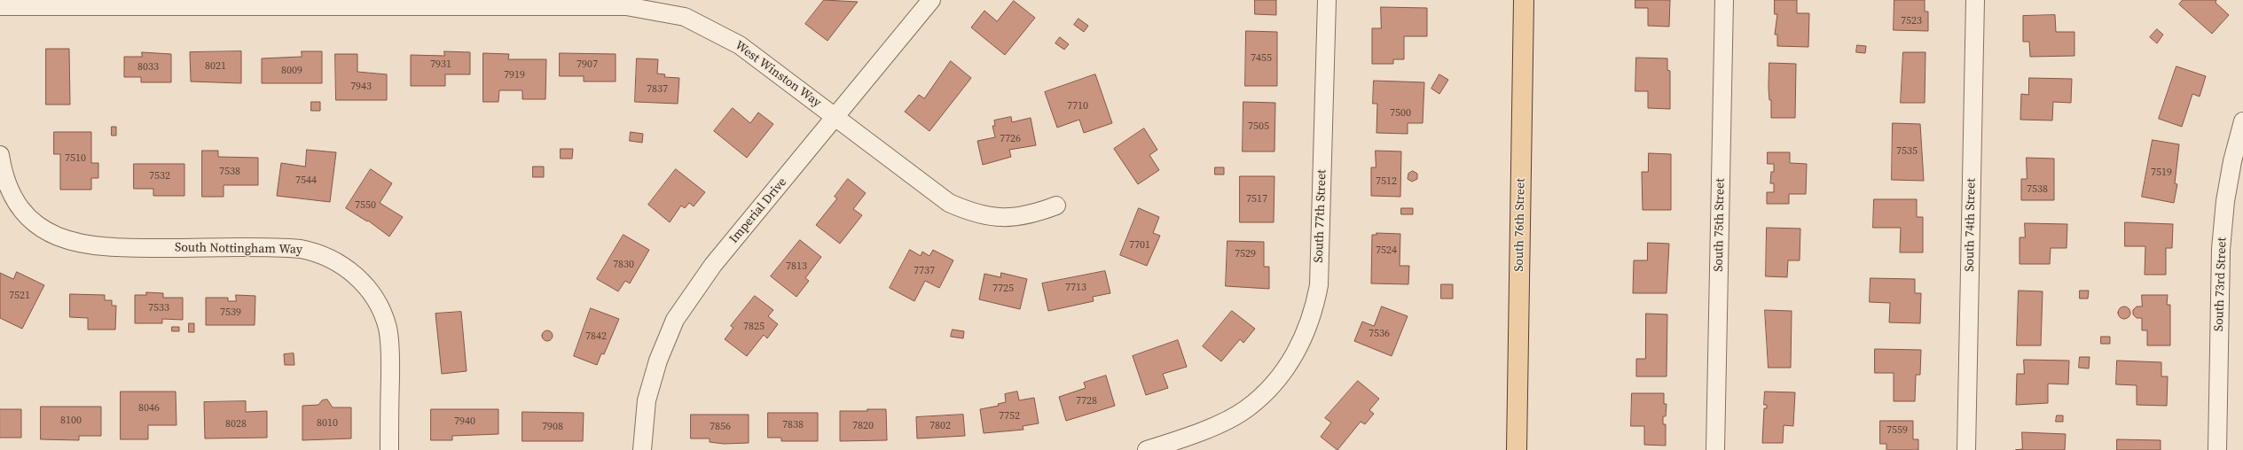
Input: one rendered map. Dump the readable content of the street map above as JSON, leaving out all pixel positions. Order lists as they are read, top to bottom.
{
  "streets": {
    "main road": ["South 76th Street"],
    "street": [
      "West Winston Way",
      "Imperial Drive",
      "South 77th Street",
      "South 75th Street",
      "South 74th Street",
      "South Nottingham Way",
      "South 73rd Street"
    ]
  },
  "crossings": [
    ["West Winston Way", "Imperial Drive"]
  ],
  "house_numbers": [
    "7523",
    "7455",
    "7931",
    "7907",
    "8021",
    "8033",
    "8009",
    "7919",
    "7943",
    "7837",
    "7710",
    "7500",
    "7505",
    "7726",
    "7535",
    "7510",
    "7538",
    "7519",
    "7532",
    "7544",
    "7512",
    "7538",
    "7517",
    "7550",
    "7701",
    "7524",
    "7529",
    "7830",
    "7813",
    "7737",
    "7713",
    "7725",
    "7521",
    "7533",
    "7539",
    "7825",
    "7536",
    "7842",
    "7728",
    "8046",
    "7752",
    "8100",
    "7940",
    "8010",
    "8028",
    "7838",
    "7820",
    "7802",
    "7908",
    "7856",
    "7559"
  ]
}
